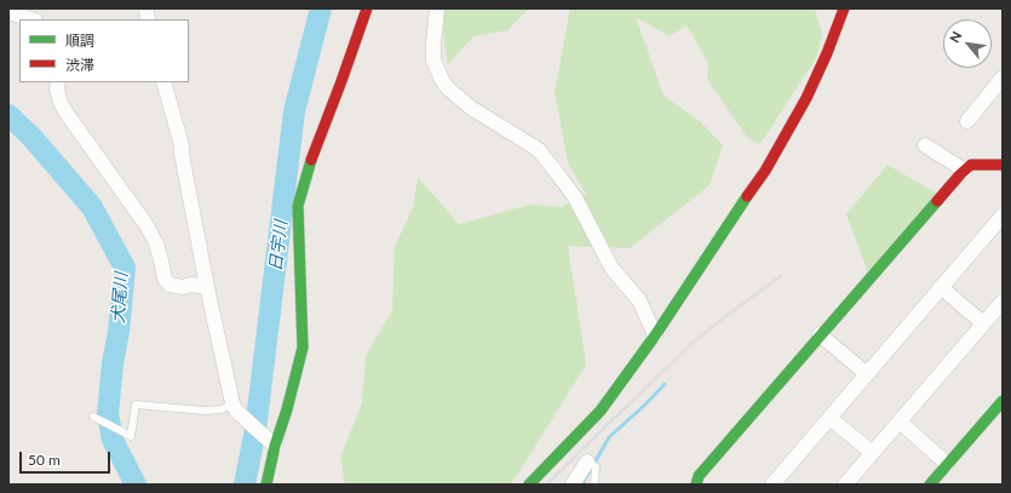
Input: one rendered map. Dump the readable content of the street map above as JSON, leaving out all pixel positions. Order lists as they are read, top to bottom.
{
  "water": ["日宇川", "犬尾川"],
  "legend": ["順調", "渋滞"],
  "scale_bar": "50 m",
  "north": "top left"
}
